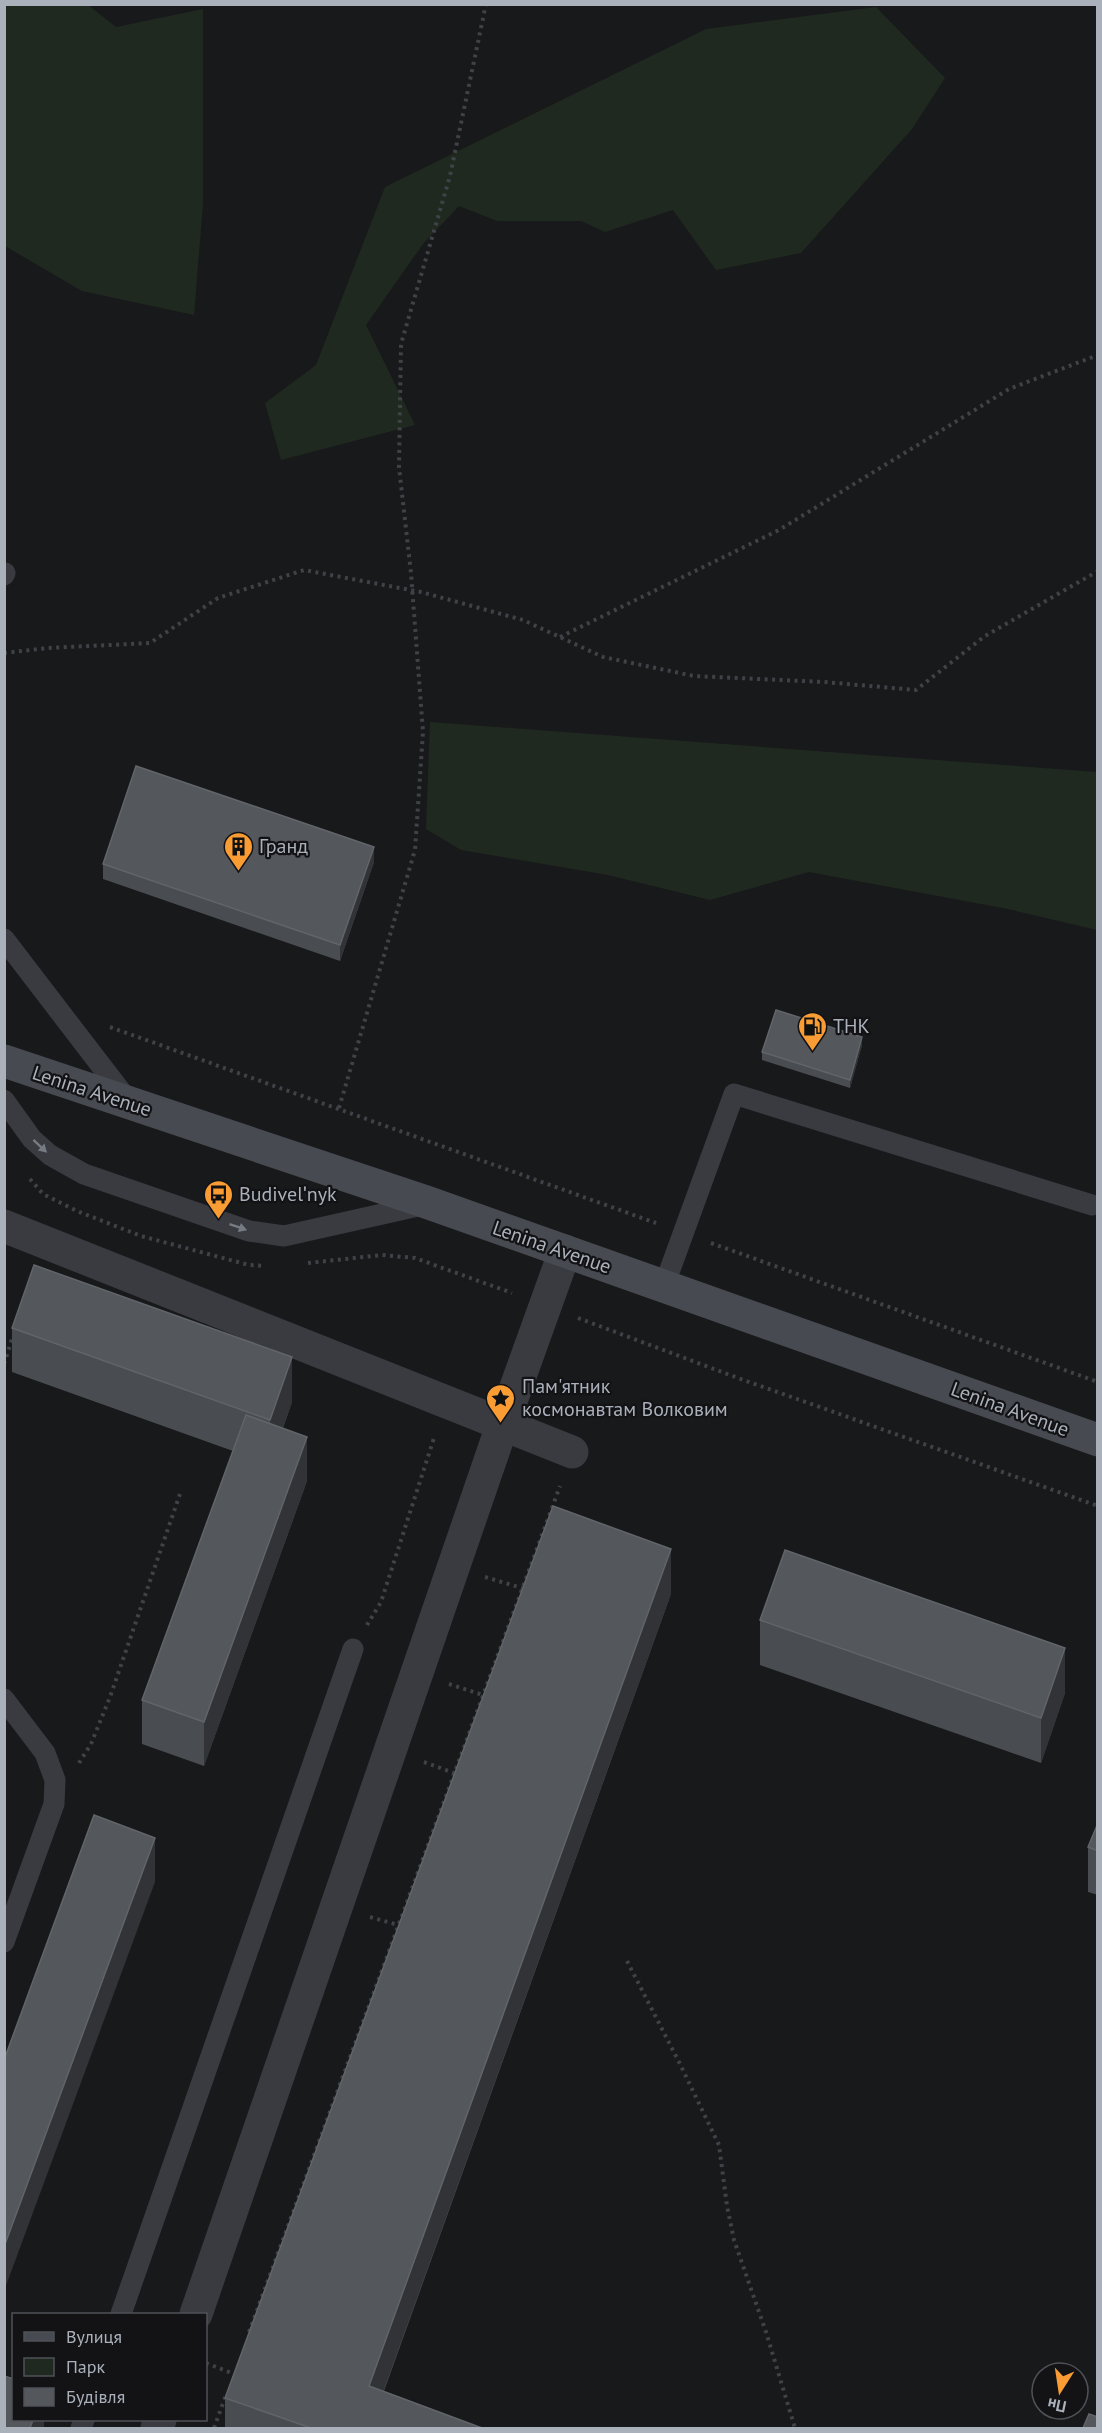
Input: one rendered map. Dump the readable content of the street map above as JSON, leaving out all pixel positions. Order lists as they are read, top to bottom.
{
  "streets": {
    "main road": ["Lenina Avenue"]
  },
  "places": {
    "building": ["Гранд"],
    "fuel station": ["ТНК"],
    "bus stop": ["Budivelʹnyk"],
    "place": ["Пам'ятник космонавтам Волковим"]
  },
  "legend": ["Вулиця", "Парк", "Будівля"],
  "north": "bottom"
}
